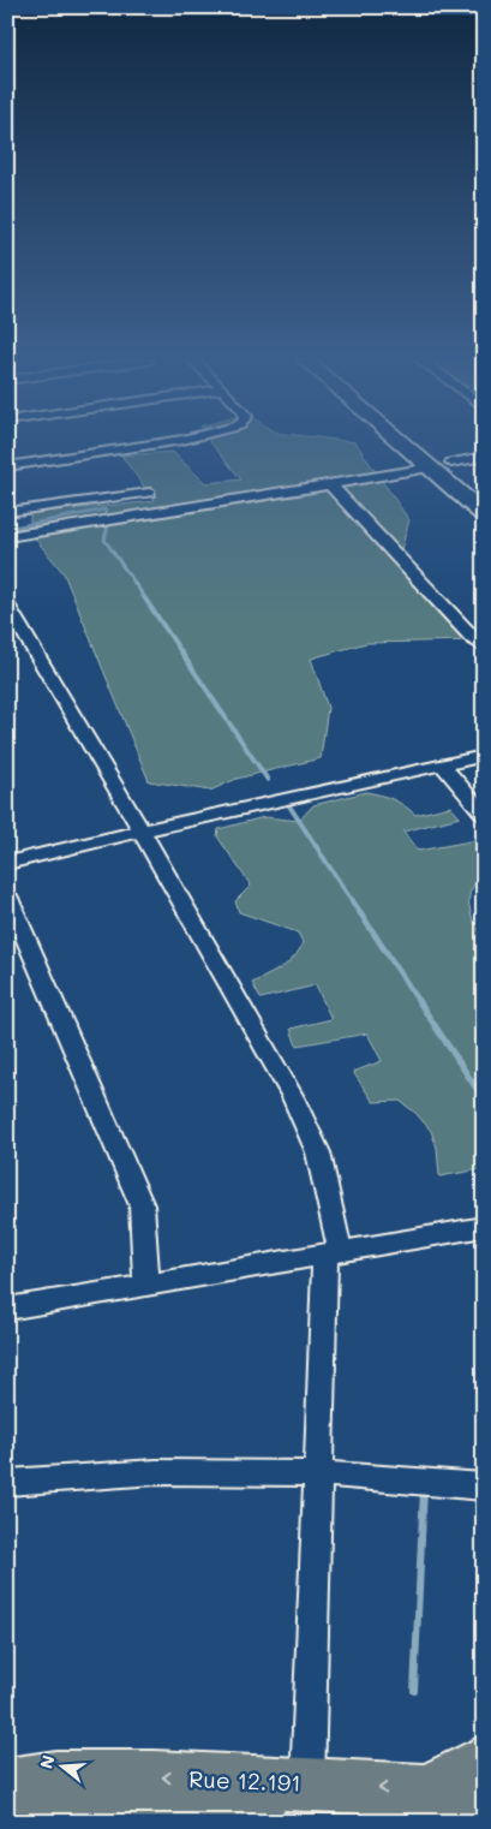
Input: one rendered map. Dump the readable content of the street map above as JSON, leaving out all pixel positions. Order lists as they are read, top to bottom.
{
  "streets": {
    "main road": ["Rue 12.191"]
  },
  "north": "left"
}
